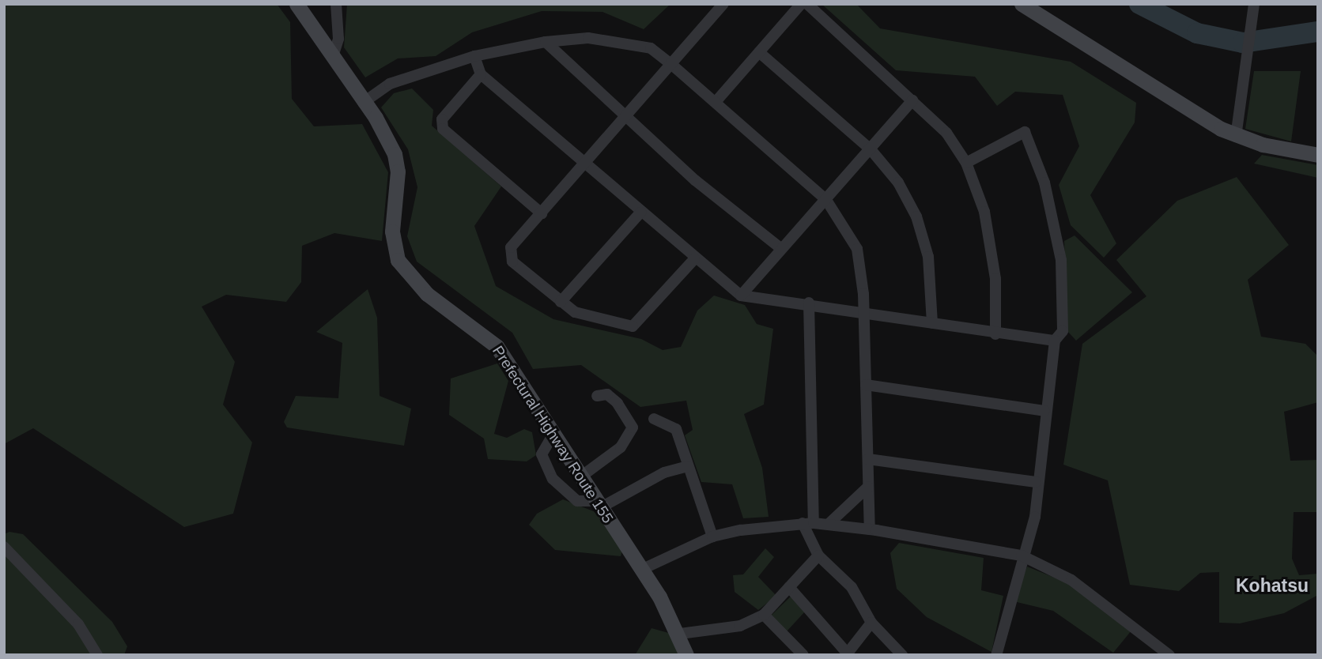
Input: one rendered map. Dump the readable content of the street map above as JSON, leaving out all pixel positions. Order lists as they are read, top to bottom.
{
  "streets": {
    "main road": ["Prefectural Highway Route 155"]
  },
  "districts": ["Kohatsu"]
}
